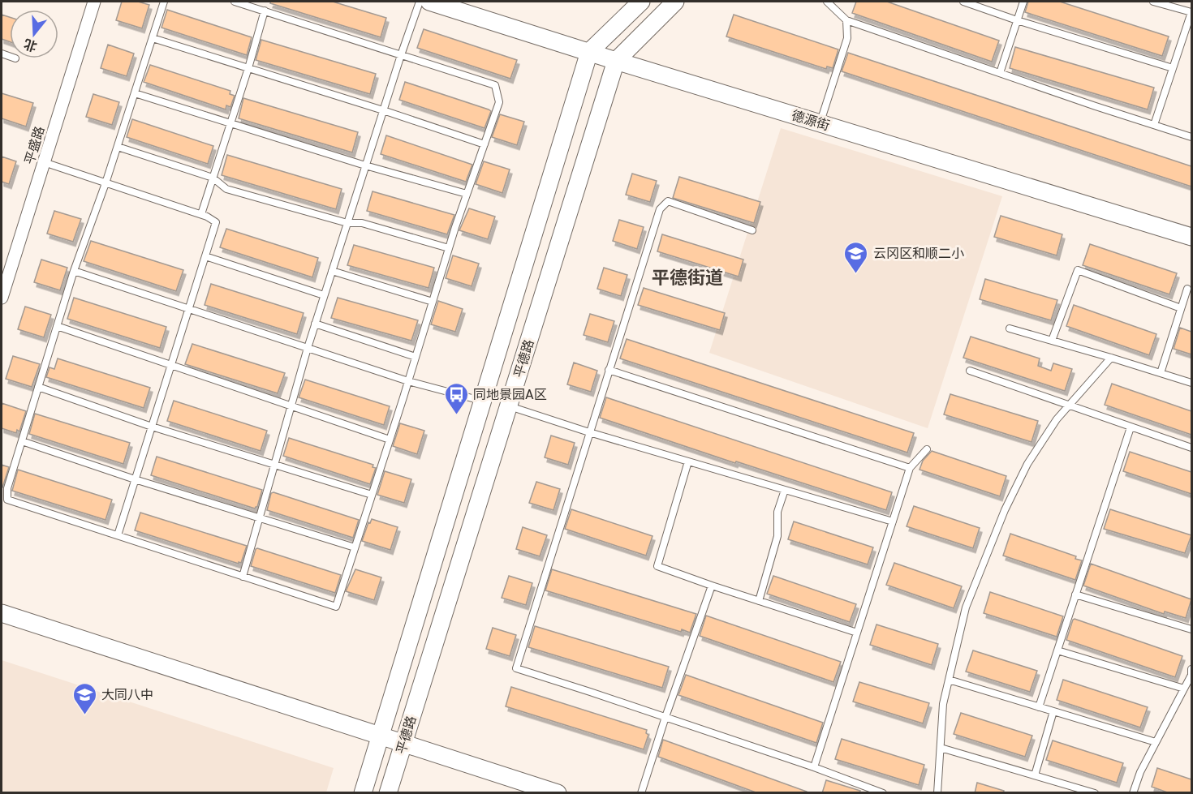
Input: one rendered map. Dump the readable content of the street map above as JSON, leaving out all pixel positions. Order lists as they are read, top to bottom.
{
  "streets": {
    "main road": ["德源街", "平德路"],
    "street": ["平盛路"]
  },
  "crossings": [
    ["德源街", "平德路"]
  ],
  "districts": ["平德街道"],
  "places": {
    "school or university": ["云冈区和顺二小", "大同八中"],
    "bus stop": ["同地景园A区"]
  },
  "north": "bottom"
}
